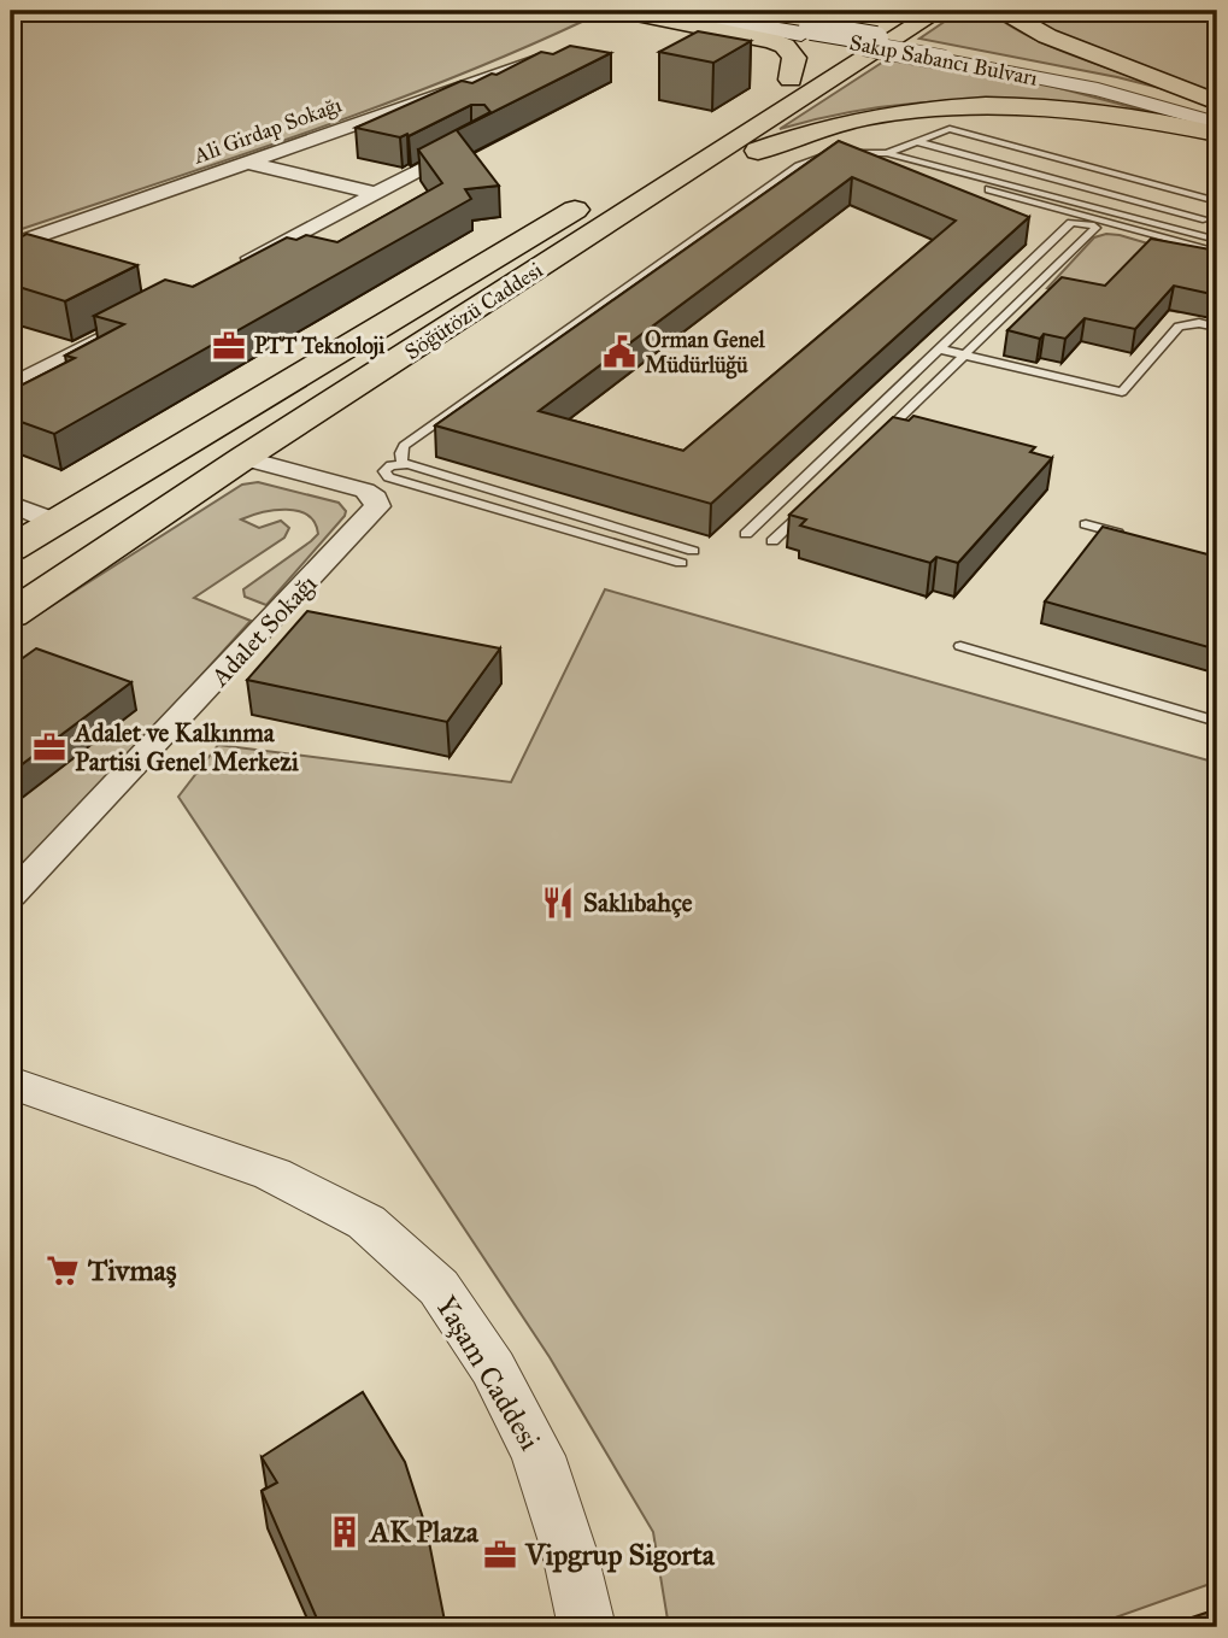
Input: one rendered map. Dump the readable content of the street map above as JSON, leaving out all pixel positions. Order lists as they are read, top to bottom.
{
  "streets": {
    "main road": ["Sakıp Sabancı Bulvarı", "Söğütözü Caddesi"],
    "street": ["Ali Girdap Sokağı", "Adalet Sokağı", "Yaşam Caddesi"]
  },
  "crossings": [
    ["Sakıp Sabancı Bulvarı", "Söğütözü Caddesi"],
    ["Söğütözü Caddesi", "Adalet Sokağı"]
  ],
  "places": {
    "office": ["PTT Teknoloji", "Adalet ve Kalkınma Partisi Genel Merkezi", "Vipgrup Sigorta"],
    "public building": ["Orman Genel Müdürlüğü"],
    "restaurant": ["Saklıbahçe"],
    "supermarket": ["Tivmaş"],
    "building": ["AK Plaza"]
  }
}
